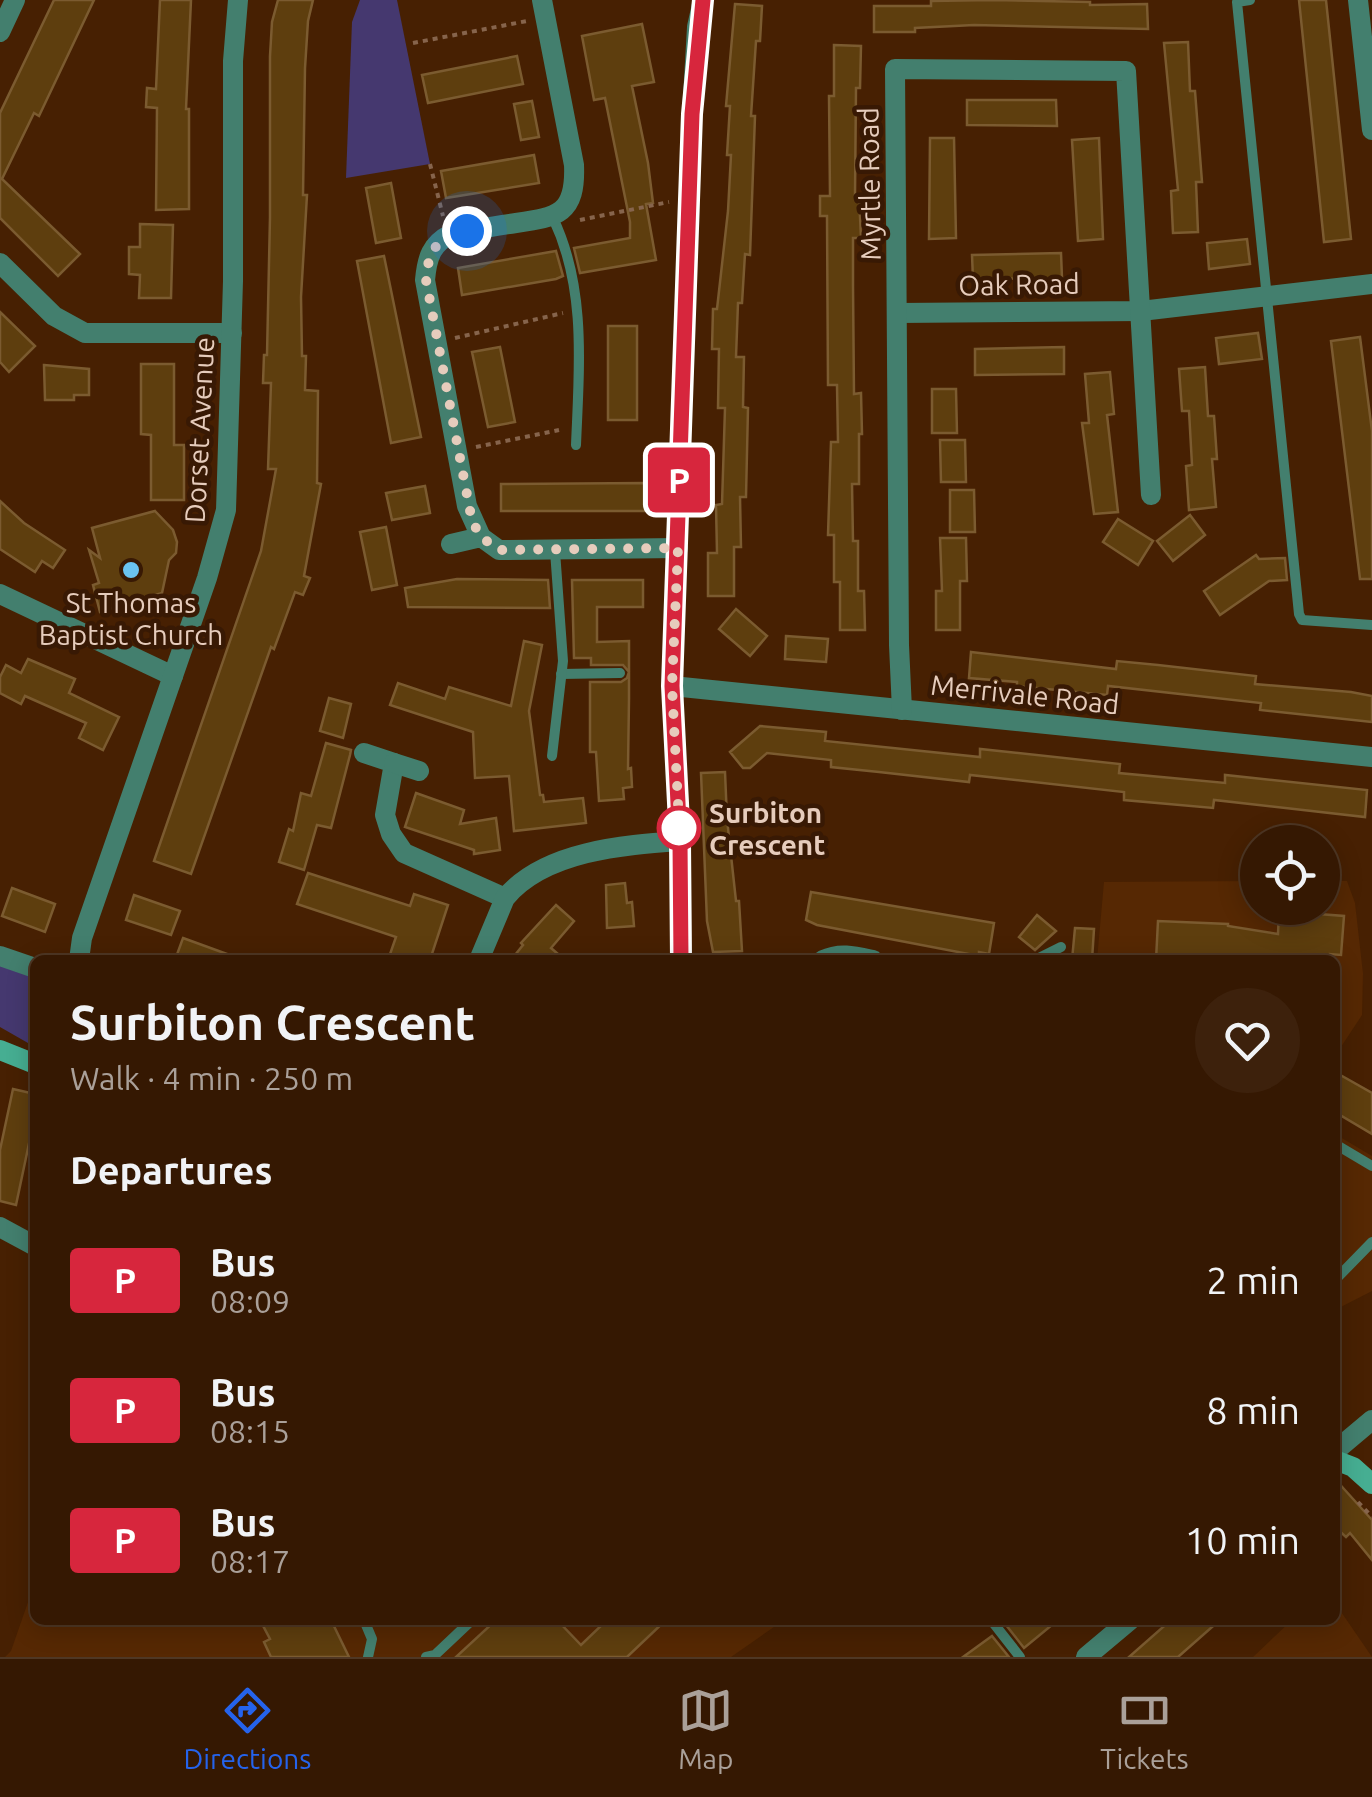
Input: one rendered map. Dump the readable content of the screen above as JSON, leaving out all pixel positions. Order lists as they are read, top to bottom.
{
  "streets": {
    "street": [
      "Myrtle Road",
      "Oak Road",
      "Dorset Avenue",
      "Merrivale Road"
    ]
  },
  "crossings": [
    ["Myrtle Road", "Oak Road"],
    ["Myrtle Road", "Merrivale Road"]
  ],
  "places": ["St Thomas Baptist Church", "Surbiton Crescent"],
  "lines": ["bus line P"],
  "page": {
    "on_map": "P",
    "heading": [
      ["Surbiton Crescent", "Walk · 4 min · 250 m"],
      "Departures"
    ],
    "list": [
      {
        "mark": "P",
        "name": "Bus",
        "note": "08:09",
        "value": "2 min"
      },
      {
        "mark": "P",
        "name": "Bus",
        "note": "08:15",
        "value": "8 min"
      },
      {
        "mark": "P",
        "name": "Bus",
        "note": "08:17",
        "value": "10 min"
      }
    ],
    "tabs": ["Directions", "Map", "Tickets"]
  }
}
